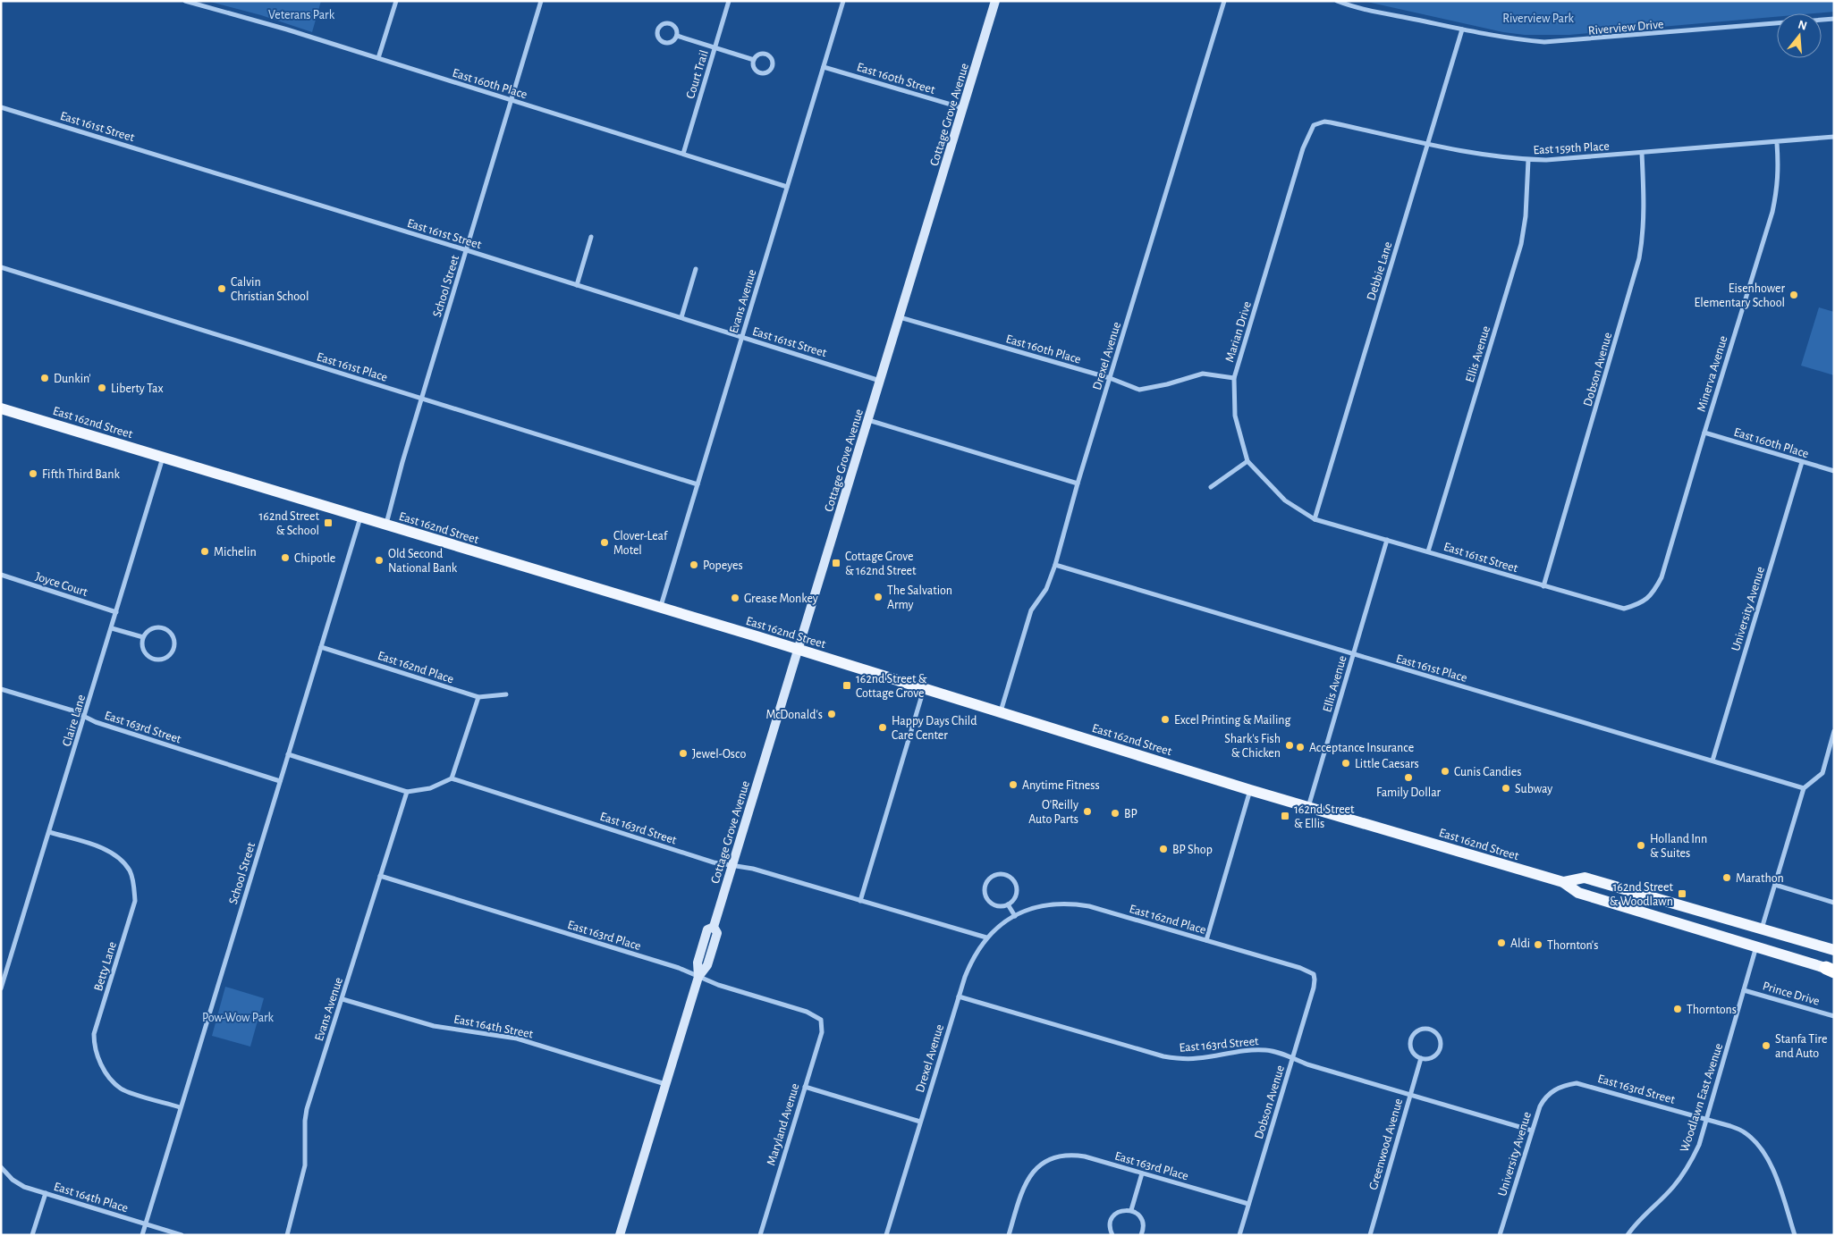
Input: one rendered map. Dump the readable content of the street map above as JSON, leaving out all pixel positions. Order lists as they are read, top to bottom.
{
  "streets": {
    "main road": ["Cottage Grove Avenue", "East 162nd Street"],
    "street": [
      "Riverview Drive",
      "Court Trail",
      "East 160th Street",
      "East 160th Place",
      "East 161st Street",
      "East 159th Place",
      "Debbie Lane",
      "School Street",
      "Evans Avenue",
      "Marian Drive",
      "Ellis Avenue",
      "Drexel Avenue",
      "East 161st Place",
      "Dobson Avenue",
      "Minerva Avenue",
      "Joyce Court",
      "University Avenue",
      "East 162nd Place",
      "Claire Lane",
      "East 163rd Street",
      "East 163rd Place",
      "Betty Lane",
      "Prince Drive",
      "East 164th Street",
      "Woodlawn East Avenue",
      "Maryland Avenue",
      "Greenwood Avenue",
      "East 164th Place"
    ]
  },
  "crossings": [
    ["Riverview Drive", "Debbie Lane"],
    ["Court Trail", "East 160th Place"],
    ["East 160th Street", "Cottage Grove Avenue"],
    ["East 160th Street", "Evans Avenue"],
    ["East 160th Place", "Cottage Grove Avenue"],
    ["East 160th Place", "School Street"],
    ["East 160th Place", "Evans Avenue"],
    ["East 160th Place", "Marian Drive"],
    ["East 160th Place", "Drexel Avenue"],
    ["East 160th Place", "Minerva Avenue"],
    ["East 160th Place", "University Avenue"],
    ["Cottage Grove Avenue", "East 161st Street"],
    ["Cottage Grove Avenue", "East 162nd Street"],
    ["Cottage Grove Avenue", "East 163rd Street"],
    ["Cottage Grove Avenue", "East 163rd Place"],
    ["Cottage Grove Avenue", "East 164th Street"],
    ["East 161st Street", "Debbie Lane"],
    ["East 161st Street", "School Street"],
    ["East 161st Street", "Evans Avenue"],
    ["East 161st Street", "Marian Drive"],
    ["East 161st Street", "Ellis Avenue"],
    ["East 161st Street", "Dobson Avenue"],
    ["East 161st Street", "Minerva Avenue"],
    ["East 159th Place", "Debbie Lane"],
    ["East 159th Place", "Marian Drive"],
    ["East 159th Place", "Ellis Avenue"],
    ["East 159th Place", "Dobson Avenue"],
    ["East 159th Place", "Minerva Avenue"],
    ["Debbie Lane", "Marian Drive"],
    ["School Street", "East 161st Place"],
    ["School Street", "East 162nd Street"],
    ["School Street", "East 162nd Place"],
    ["School Street", "East 163rd Street"],
    ["School Street", "Betty Lane"],
    ["School Street", "East 164th Place"],
    ["Evans Avenue", "East 161st Place"],
    ["Evans Avenue", "East 162nd Street"],
    ["Evans Avenue", "East 163rd Place"],
    ["Evans Avenue", "East 164th Street"],
    ["Ellis Avenue", "East 161st Place"],
    ["Ellis Avenue", "East 162nd Street"],
    ["Drexel Avenue", "East 161st Place"],
    ["Drexel Avenue", "East 162nd Street"],
    ["Drexel Avenue", "East 162nd Place"],
    ["Drexel Avenue", "East 163rd Street"],
    ["East 161st Place", "University Avenue"],
    ["Dobson Avenue", "East 162nd Place"],
    ["Dobson Avenue", "East 163rd Street"],
    ["Dobson Avenue", "East 163rd Place"],
    ["East 162nd Street", "Claire Lane"],
    ["East 162nd Street", "Woodlawn East Avenue"],
    ["Joyce Court", "Claire Lane"],
    ["University Avenue", "East 163rd Street"],
    ["Claire Lane", "East 163rd Street"],
    ["Claire Lane", "Betty Lane"],
    ["East 163rd Street", "Woodlawn East Avenue"],
    ["East 163rd Street", "Greenwood Avenue"],
    ["East 163rd Place", "Maryland Avenue"],
    ["Prince Drive", "Woodlawn East Avenue"]
  ],
  "parks": ["Veterans Park", "Riverview Park", "Pow-Wow Park"],
  "places": {
    "other": [
      "Calvin Christian School",
      "Eisenhower Elementary School",
      "Dunkin'",
      "Liberty Tax",
      "Fifth Third Bank",
      "Clover-Leaf Motel",
      "Michelin",
      "Chipotle",
      "Old Second National Bank",
      "Popeyes",
      "The Salvation Army",
      "Grease Monkey",
      "McDonald's",
      "Excel Printing & Mailing",
      "Happy Days Child Care Center",
      "Shark's Fish & Chicken",
      "Acceptance Insurance",
      "Jewel-Osco",
      "Little Caesars",
      "Cunis Candies",
      "Family Dollar",
      "Anytime Fitness",
      "Subway",
      "O'Reilly Auto Parts",
      "BP",
      "Holland Inn & Suites",
      "BP Shop",
      "Marathon",
      "Aldi",
      "Thornton's",
      "Thorntons",
      "Stanfa Tire and Auto"
    ],
    "transit": [
      "162nd Street & School",
      "Cottage Grove & 162nd Street",
      "162nd Street & Cottage Grove",
      "162nd Street & Ellis",
      "162nd Street & Woodlawn"
    ]
  },
  "north": "top"
}
